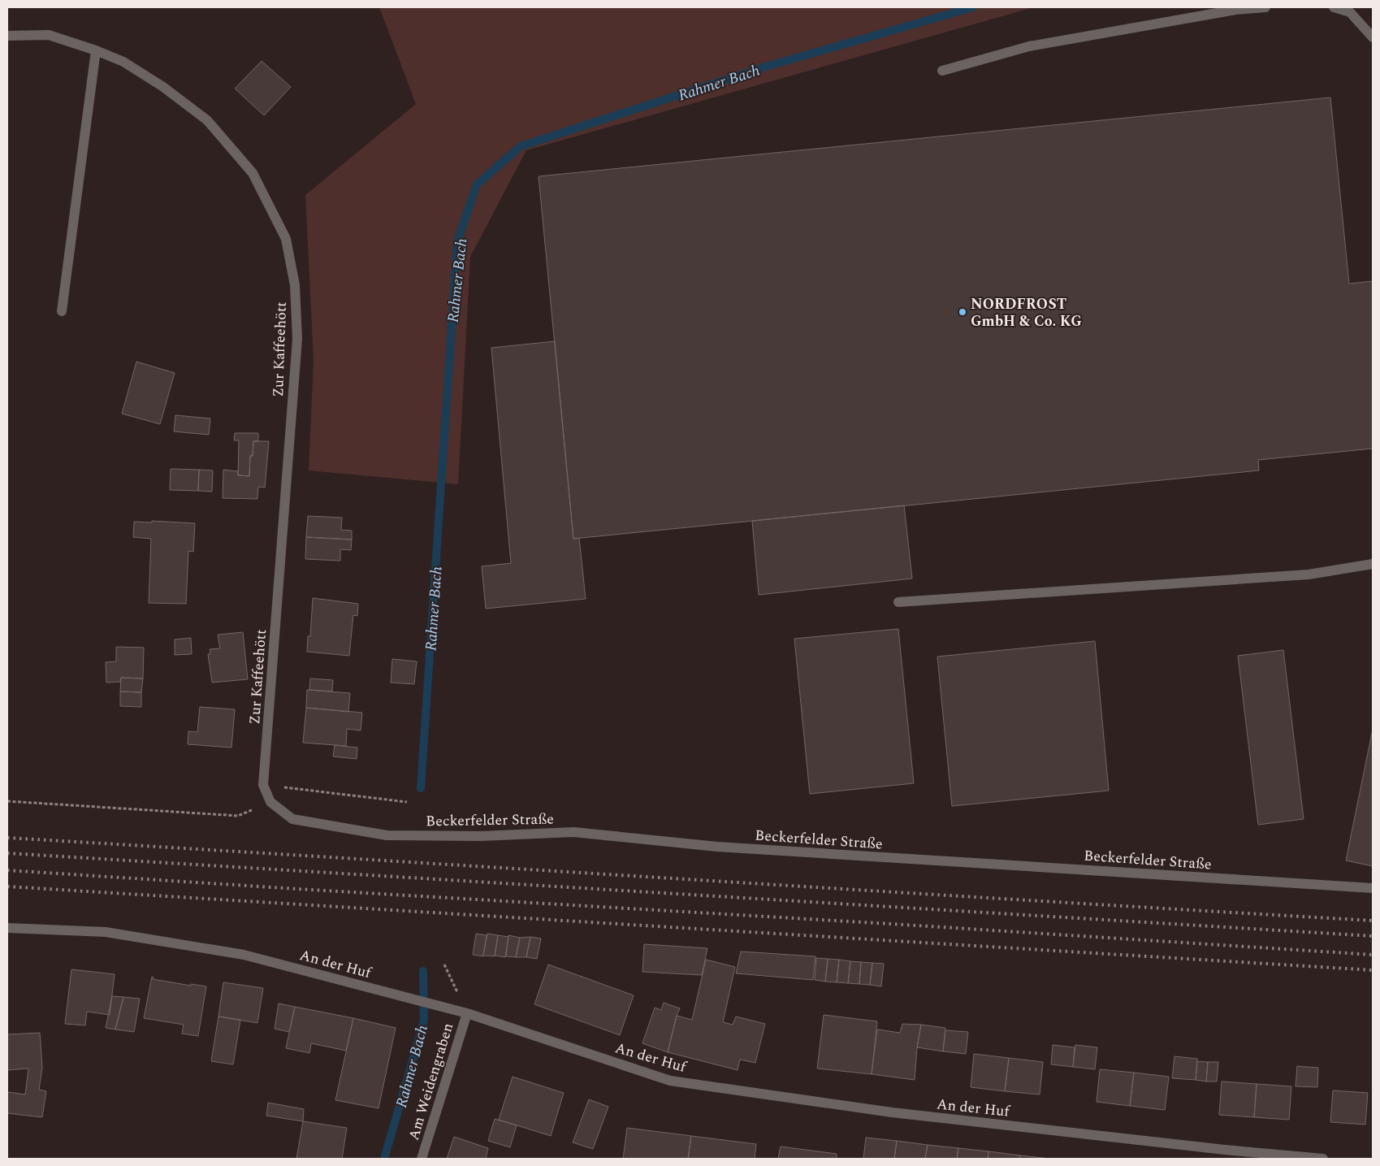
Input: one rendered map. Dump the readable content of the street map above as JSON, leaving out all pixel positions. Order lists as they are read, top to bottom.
{
  "streets": {
    "street": [
      "Zur Kaffeehött",
      "Beckerfelder Straße",
      "An der Huf",
      "Am Weidengraben"
    ]
  },
  "crossings": [
    ["Zur Kaffeehött", "Beckerfelder Straße"],
    ["An der Huf", "Am Weidengraben"]
  ],
  "water": ["Rahmer Bach"],
  "places": ["NORDFROST GmbH & Co. KG"]
}
